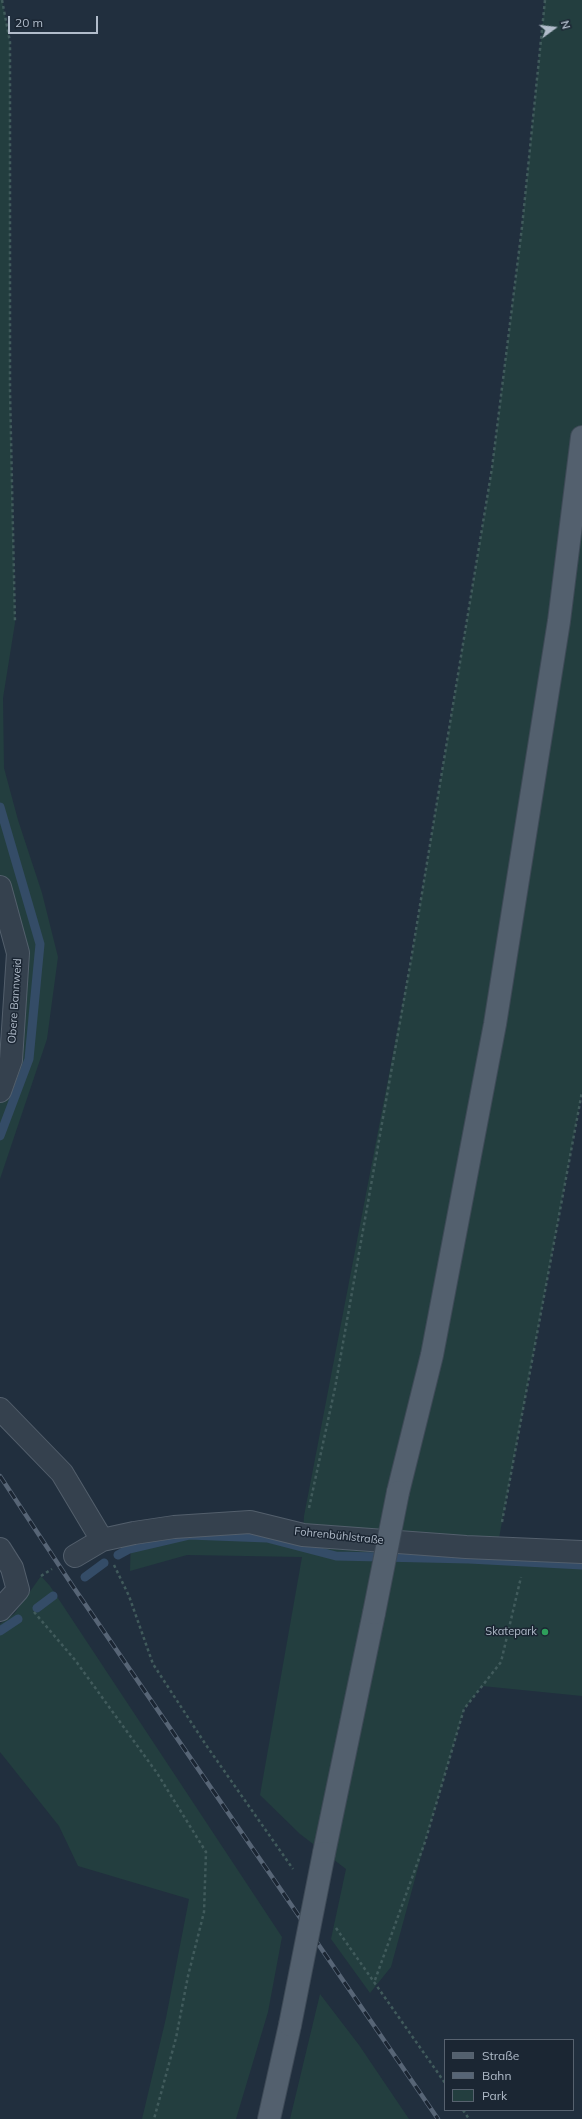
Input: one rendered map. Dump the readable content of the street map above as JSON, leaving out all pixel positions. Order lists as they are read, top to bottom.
{
  "streets": {
    "street": ["Obere Bannweid", "Fohrenbühlstraße"]
  },
  "places": ["Skatepark"],
  "legend": ["Straße", "Bahn", "Park"],
  "scale_bar": "20 m",
  "north": "right"
}
